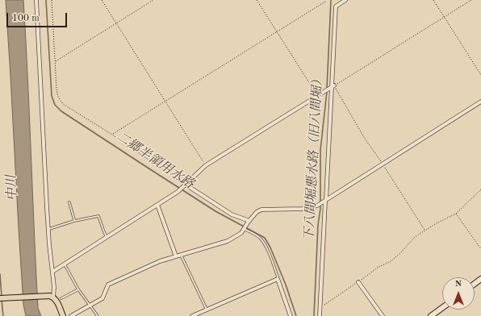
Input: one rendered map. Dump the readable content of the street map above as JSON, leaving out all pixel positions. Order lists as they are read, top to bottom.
{
  "water": ["下八間堀悪水路（旧八間堀）", "二郷半領用水路", "中川"],
  "scale_bar": "100 m",
  "north": "top"
}
